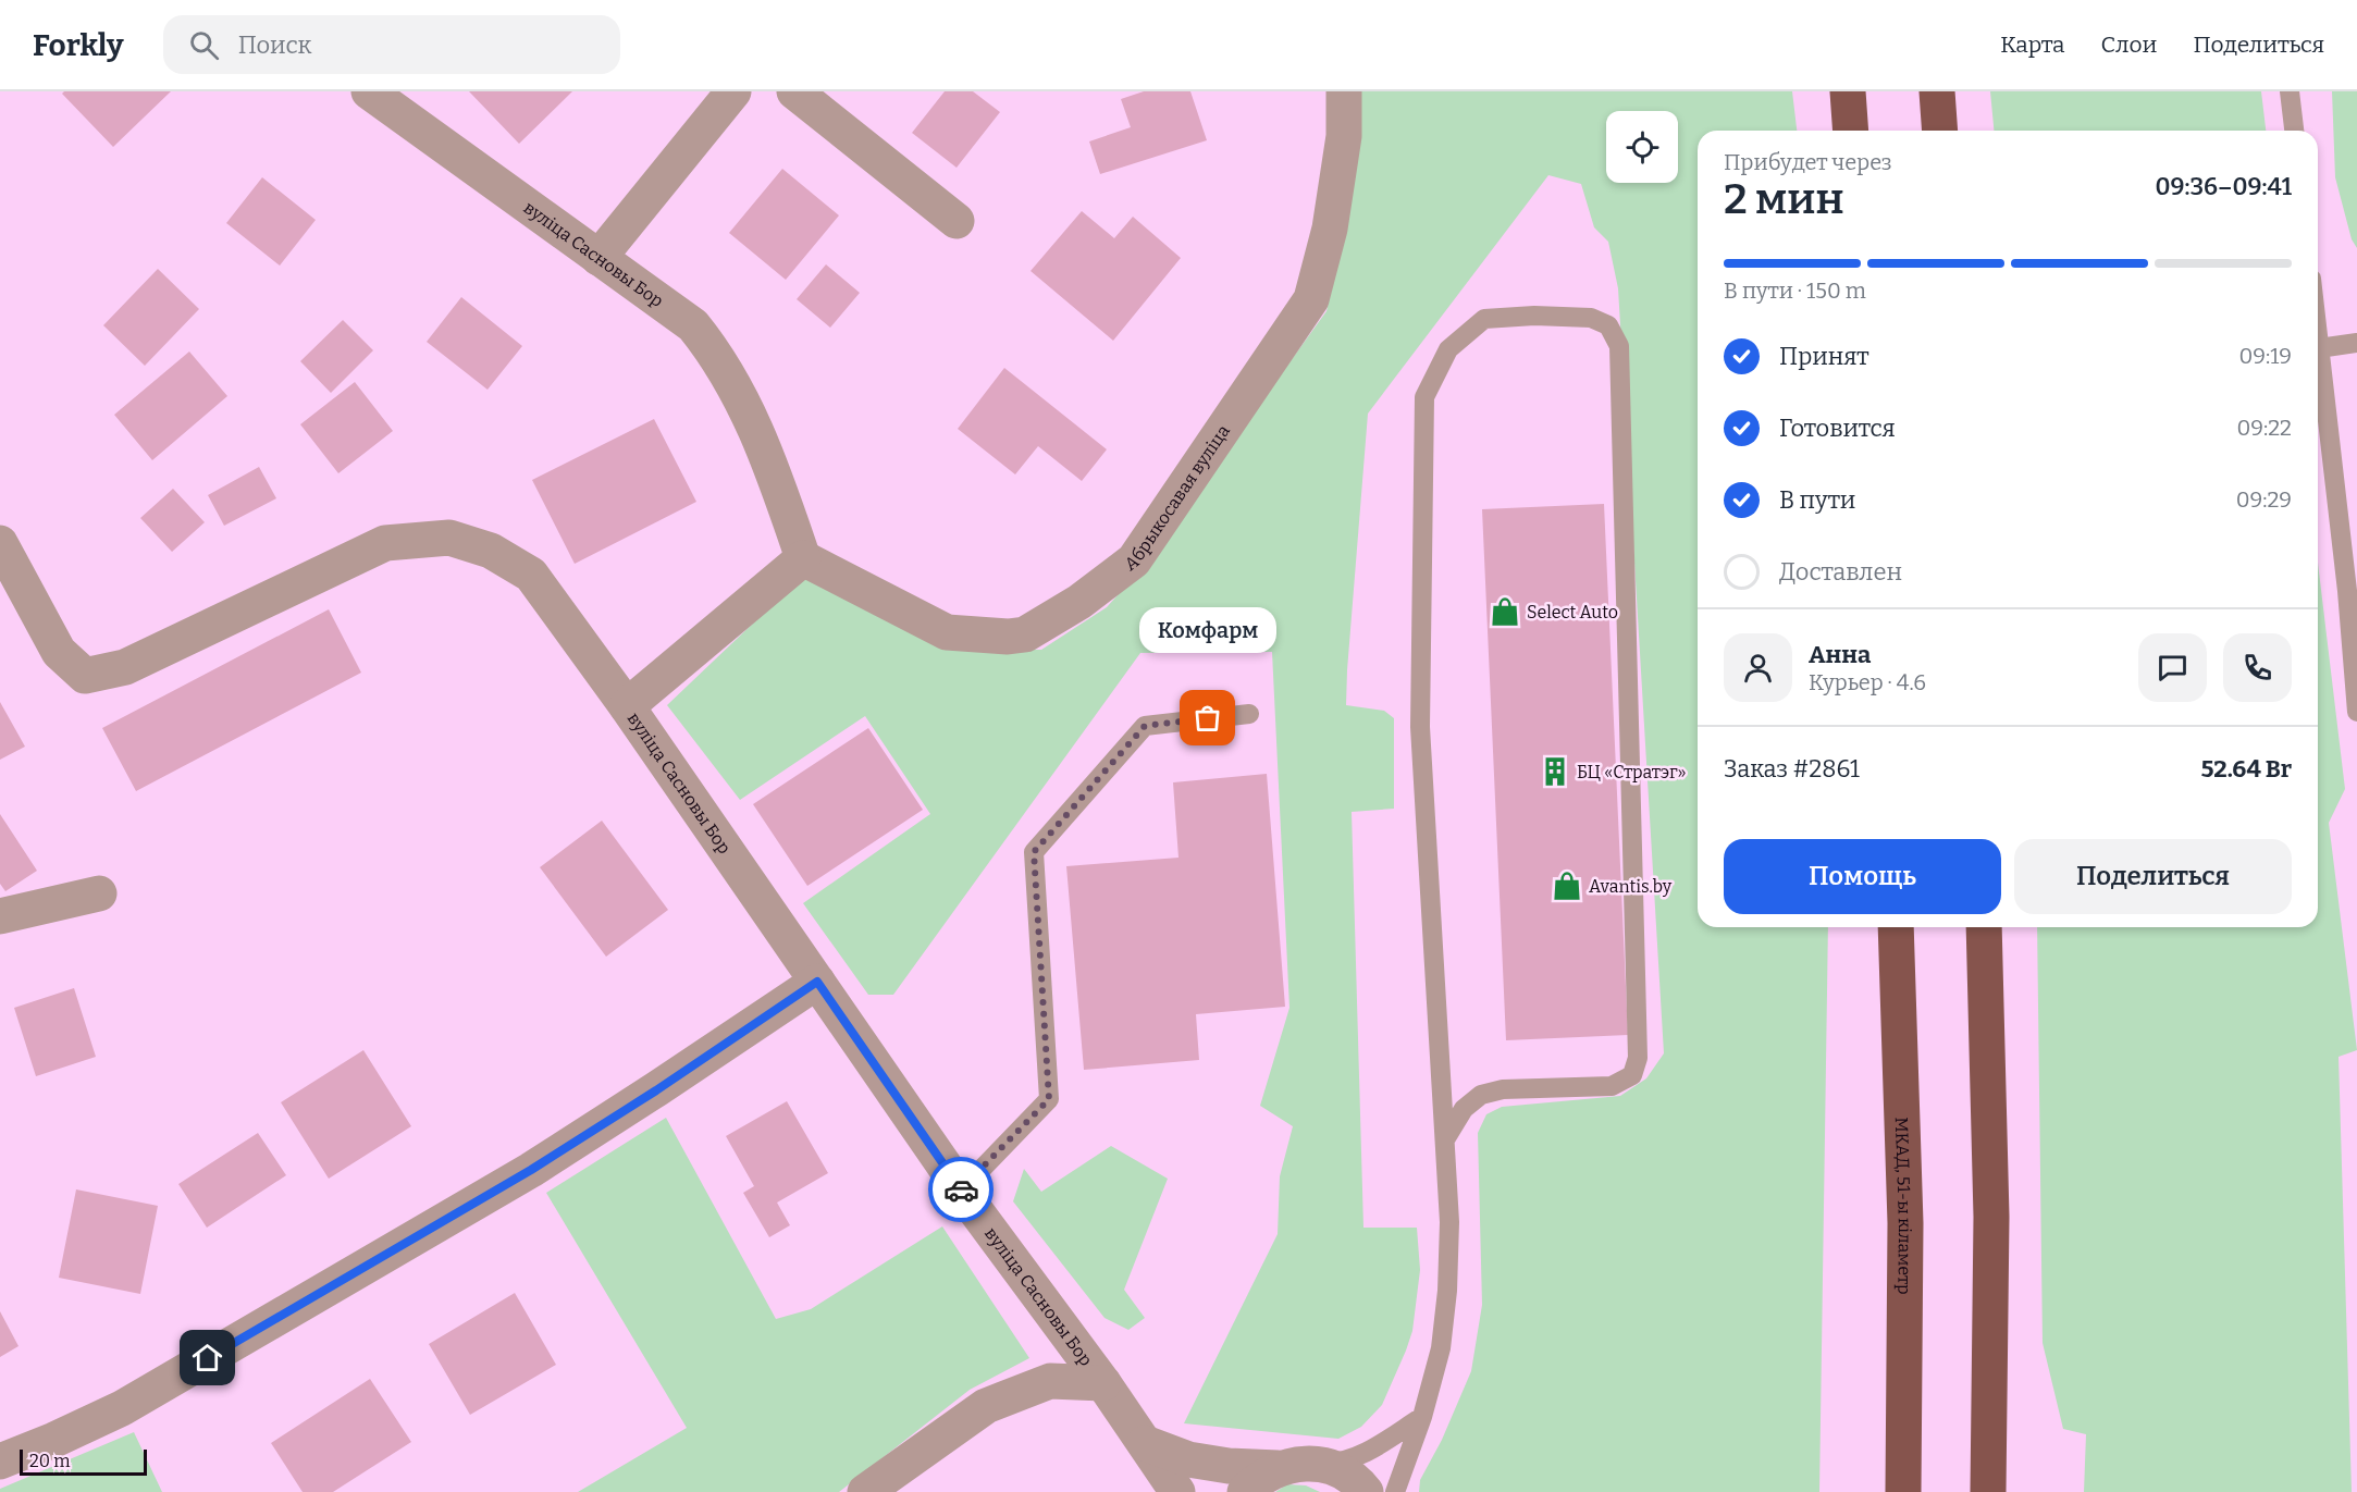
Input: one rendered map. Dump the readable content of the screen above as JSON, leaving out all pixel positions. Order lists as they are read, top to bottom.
{
  "streets": {
    "highway": ["МКАД, 51-ы кіламетр"],
    "street": ["вуліца Сасновы Бор", "Абрыкосавая вуліца"]
  },
  "crossings": [
    ["вуліца Сасновы Бор", "Абрыкосавая вуліца"]
  ],
  "places": {
    "shop": ["Select Auto", "Avantis.by"],
    "other": ["Комфарм"],
    "building": ["БЦ «Стратэг»"]
  },
  "scale_bar": "20 m",
  "page": {
    "header": "Forkly",
    "search": "Поиск",
    "nav": ["Карта", "Слои", "Поделиться"],
    "heading": ["2 мин", "Прибудет через", "09:36–09:41"],
    "panel": [
      "Анна",
      "Курьер · 4.6",
      "Заказ #2861",
      "52.64 Br"
    ],
    "bar": "В пути · 150 m",
    "list": [
      ["Принят", "09:19"],
      ["Готовится", "09:22"],
      ["В пути", "09:29"],
      "Доставлен"
    ],
    "bubble": "Комфарм",
    "buttons": ["Помощь", "Поделиться"],
    "scale": "20 m"
  }
}
